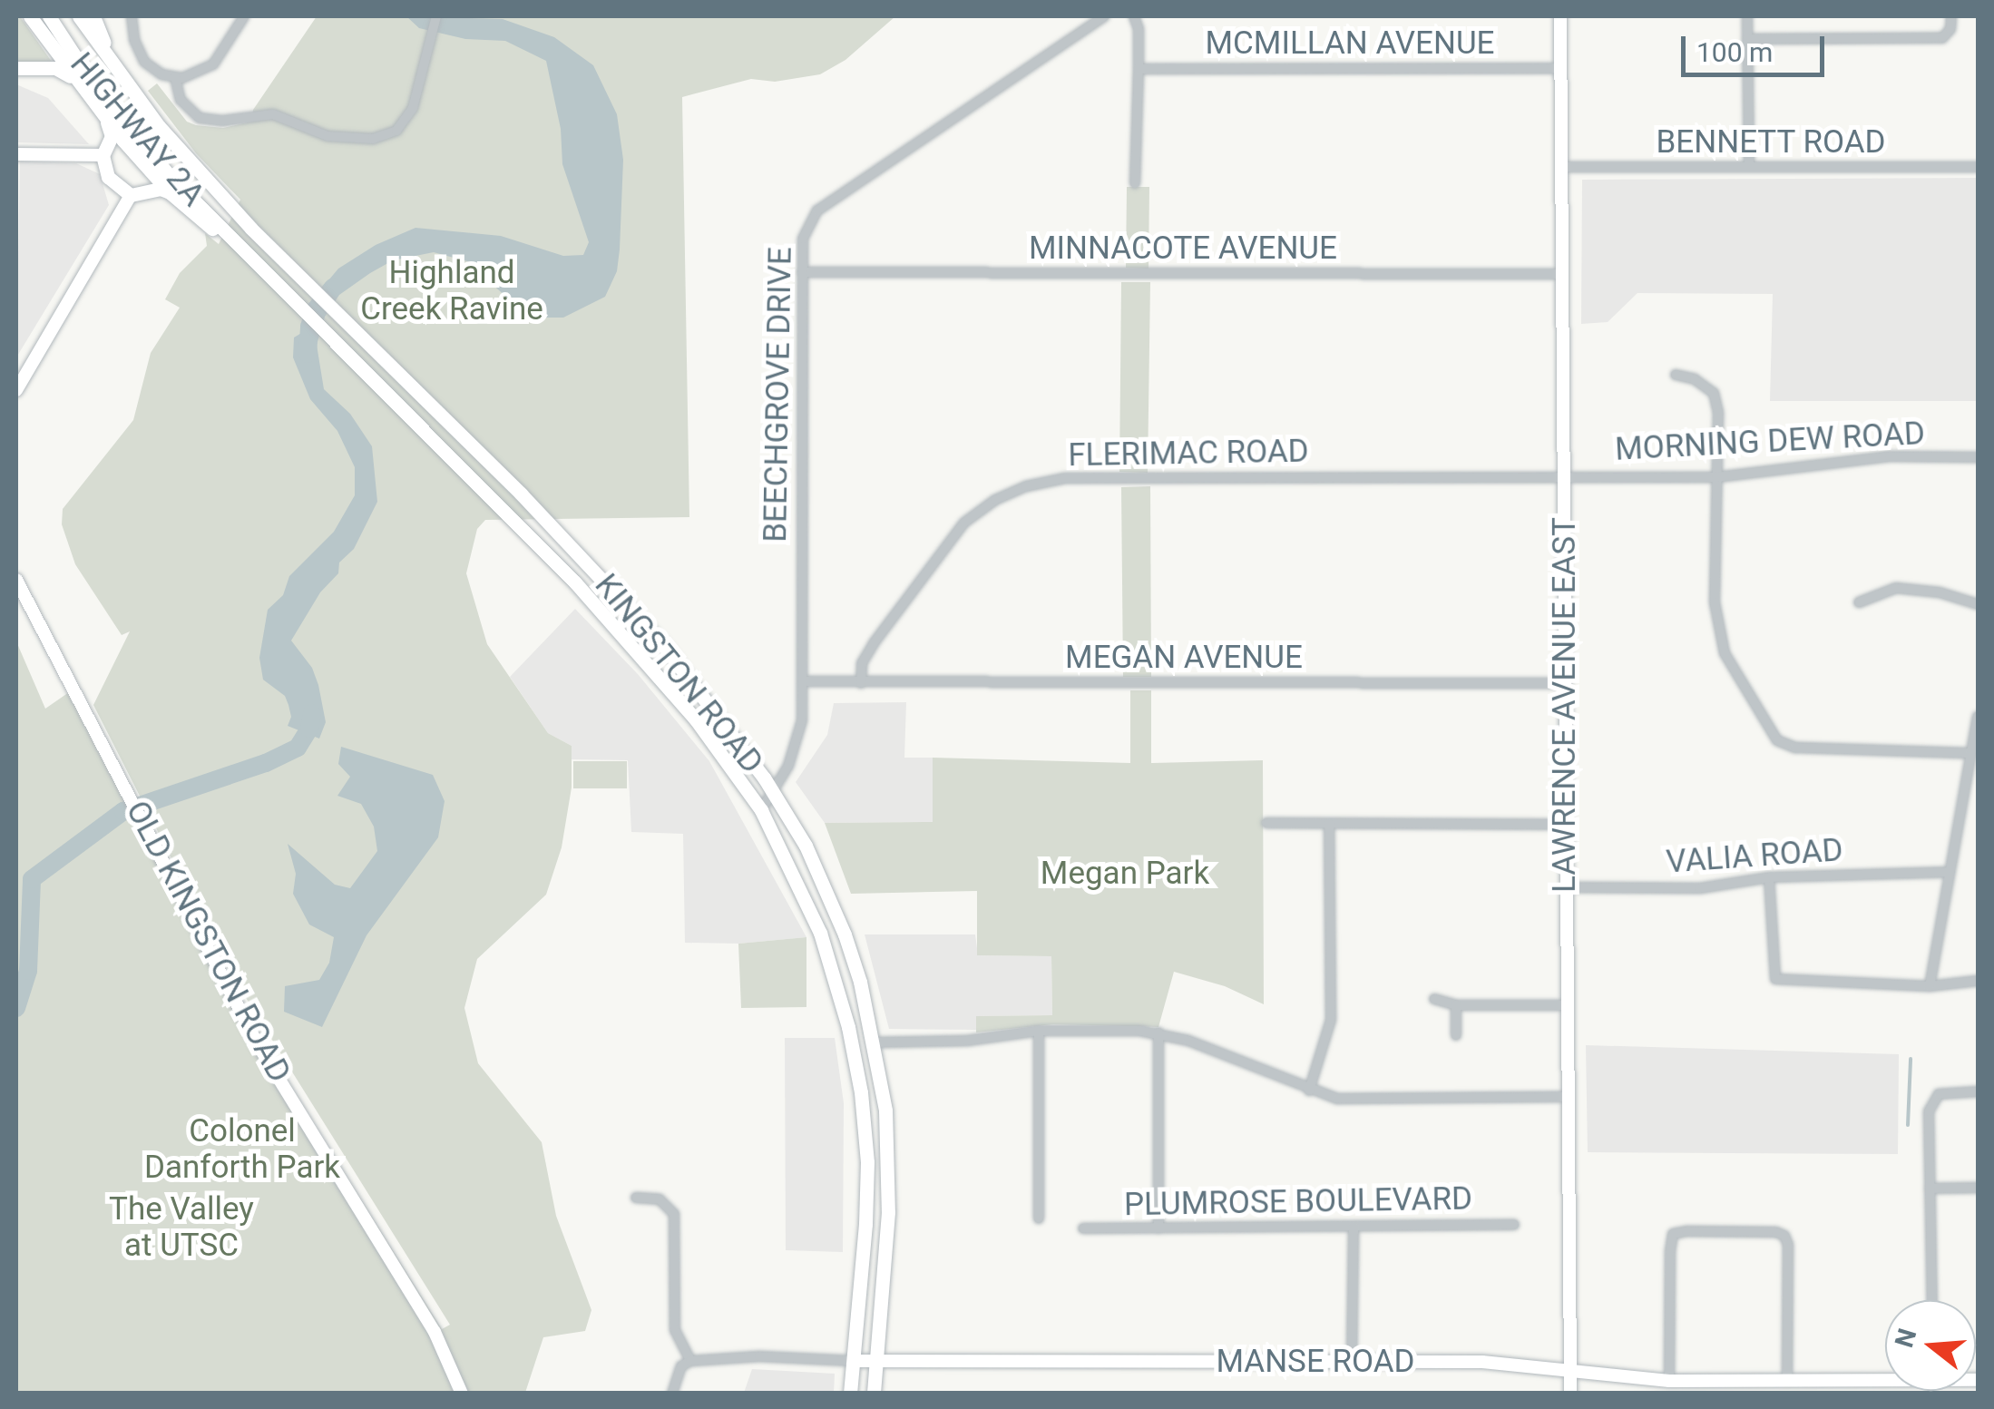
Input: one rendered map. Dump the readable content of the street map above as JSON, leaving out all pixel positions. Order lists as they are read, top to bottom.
{
  "streets": {
    "main road": ["HIGHWAY 2A", "KINGSTON ROAD"],
    "street": [
      "MCMILLAN AVENUE",
      "BENNETT ROAD",
      "MINNACOTE AVENUE",
      "BEECHGROVE DRIVE",
      "MORNING DEW ROAD",
      "FLERIMAC ROAD",
      "MEGAN AVENUE",
      "LAWRENCE AVENUE EAST",
      "VALIA ROAD",
      "OLD KINGSTON ROAD",
      "PLUMROSE BOULEVARD",
      "MANSE ROAD"
    ]
  },
  "crossings": [
    ["MCMILLAN AVENUE", "LAWRENCE AVENUE EAST"],
    ["HIGHWAY 2A", "KINGSTON ROAD"],
    ["BENNETT ROAD", "LAWRENCE AVENUE EAST"],
    ["MINNACOTE AVENUE", "BEECHGROVE DRIVE"],
    ["MINNACOTE AVENUE", "LAWRENCE AVENUE EAST"],
    ["BEECHGROVE DRIVE", "MEGAN AVENUE"],
    ["BEECHGROVE DRIVE", "KINGSTON ROAD"],
    ["MORNING DEW ROAD", "FLERIMAC ROAD"],
    ["MORNING DEW ROAD", "LAWRENCE AVENUE EAST"],
    ["FLERIMAC ROAD", "MEGAN AVENUE"],
    ["FLERIMAC ROAD", "LAWRENCE AVENUE EAST"],
    ["MEGAN AVENUE", "LAWRENCE AVENUE EAST"],
    ["KINGSTON ROAD", "MANSE ROAD"],
    ["LAWRENCE AVENUE EAST", "VALIA ROAD"],
    ["LAWRENCE AVENUE EAST", "MANSE ROAD"]
  ],
  "parks": [
    "Highland Creek Ravine",
    "Megan Park",
    "Colonel Danforth Park",
    "The Valley at UTSC"
  ],
  "scale_bar": "100 m",
  "north": "left"
}
